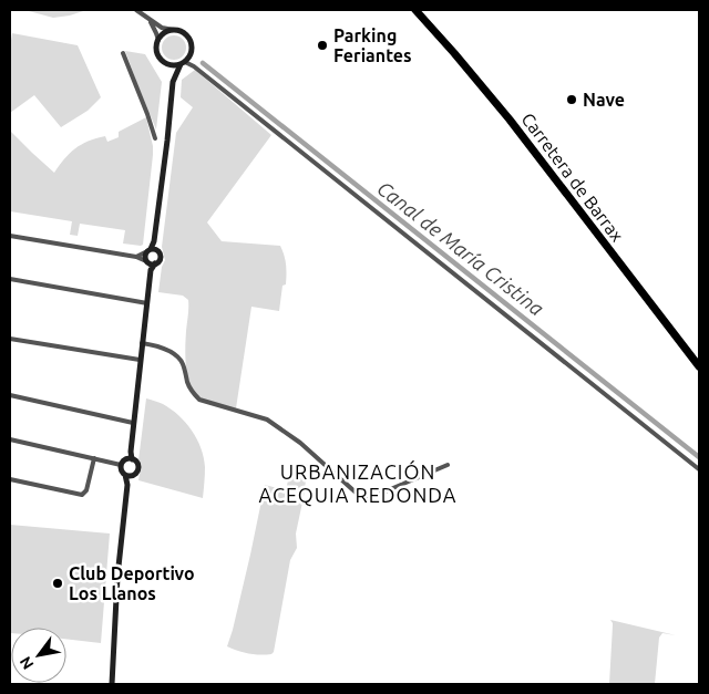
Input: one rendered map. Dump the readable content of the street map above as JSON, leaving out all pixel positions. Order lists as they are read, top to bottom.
{
  "streets": {
    "highway": ["Carretera de Barrax"]
  },
  "districts": ["URBANIZACIÓN ACEQUIA REDONDA"],
  "water": ["Canal de María Cristina"],
  "places": ["Parking Feriantes", "Nave", "Club Deportivo Los Llanos"],
  "north": "bottom left"
}
